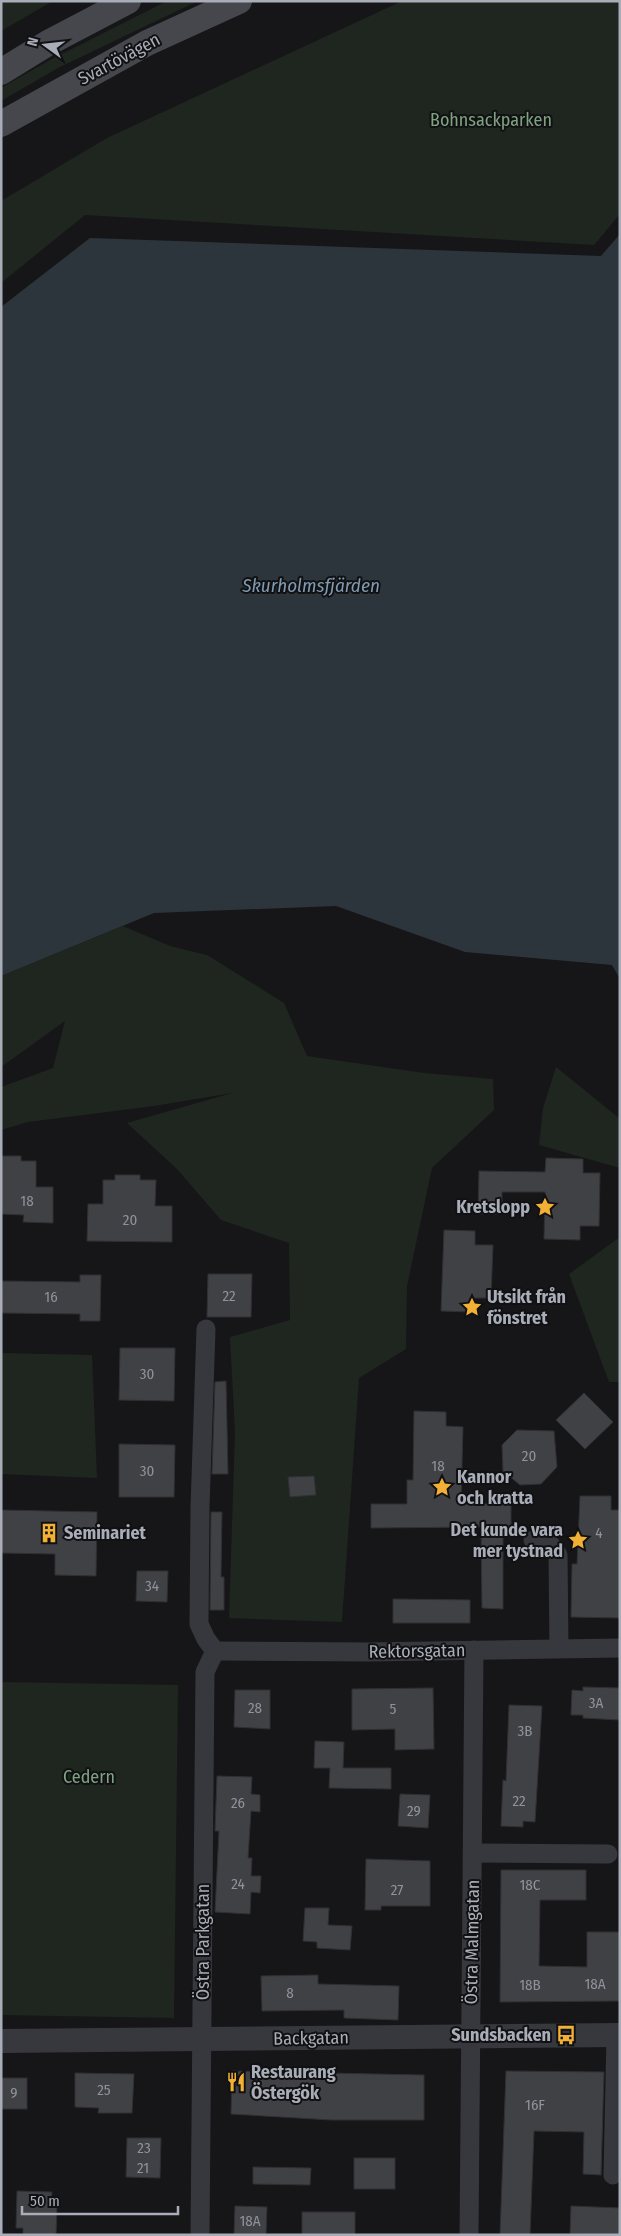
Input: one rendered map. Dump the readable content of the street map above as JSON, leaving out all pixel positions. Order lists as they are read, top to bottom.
{
  "streets": {
    "main road": ["Svartövägen"],
    "street": [
      "Rektorsgatan",
      "Östra Parkgatan",
      "Östra Malmgatan",
      "Backgatan"
    ]
  },
  "crossings": [
    ["Rektorsgatan", "Östra Parkgatan"],
    ["Rektorsgatan", "Östra Malmgatan"],
    ["Östra Parkgatan", "Backgatan"],
    ["Östra Malmgatan", "Backgatan"]
  ],
  "water": ["Skurholmsfjärden"],
  "parks": ["Bohnsackparken", "Cedern"],
  "places": {
    "place": [
      "Kretslopp",
      "Utsikt från fönstret",
      "Kannor och kratta",
      "Det kunde vara mer tystnad"
    ],
    "building": ["Seminariet"],
    "bus stop": ["Sundsbacken"],
    "restaurant": ["Restaurang Östergök"]
  },
  "house_numbers": [
    "18",
    "20",
    "22",
    "16",
    "30",
    "20",
    "18",
    "30",
    "4",
    "34",
    "3A",
    "28",
    "5",
    "3B",
    "22",
    "26",
    "29",
    "24",
    "18C",
    "27",
    "18A",
    "18B",
    "8",
    "25",
    "9",
    "16F",
    "23",
    "21",
    "18A"
  ],
  "scale_bar": "50 m",
  "north": "left"
}
